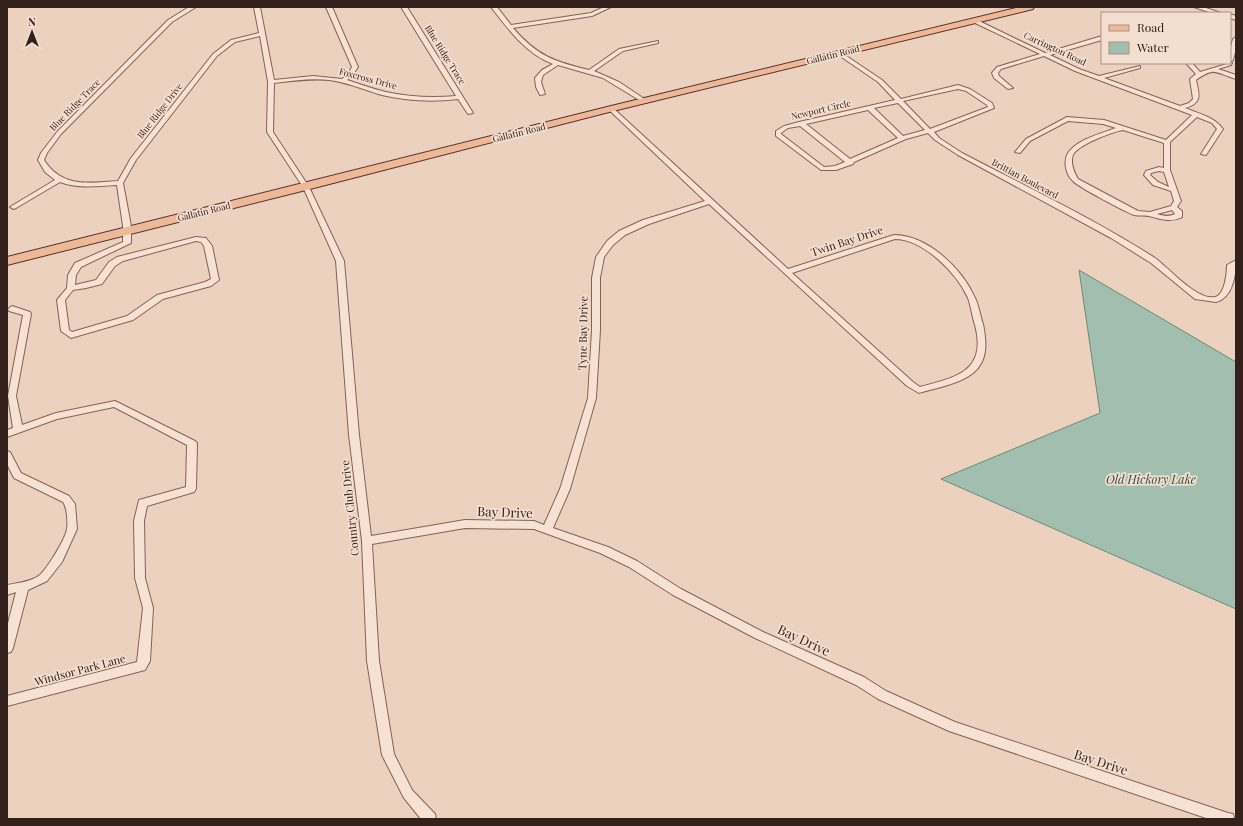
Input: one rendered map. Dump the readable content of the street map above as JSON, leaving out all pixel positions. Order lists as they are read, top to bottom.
{
  "streets": {
    "main road": ["Gallatin Road"],
    "street": [
      "Carrington Road",
      "Blue Ridge Trace",
      "Foxcross Drive",
      "Newport Circle",
      "Blue Ridge Drive",
      "Brittian Boulevard",
      "Twin Bay Drive",
      "Tyne Bay Drive",
      "Country Club Drive",
      "Bay Drive",
      "Windsor Park Lane"
    ]
  },
  "crossings": [
    ["Carrington Road", "Gallatin Road"],
    ["Blue Ridge Trace", "Foxcross Drive"],
    ["Gallatin Road", "Brittian Boulevard"],
    ["Gallatin Road", "Country Club Drive"],
    ["Foxcross Drive", "Country Club Drive"],
    ["Newport Circle", "Brittian Boulevard"],
    ["Blue Ridge Drive", "Country Club Drive"],
    ["Tyne Bay Drive", "Bay Drive"],
    ["Country Club Drive", "Bay Drive"]
  ],
  "water": ["Old Hickory Lake"],
  "legend": ["Road", "Water"],
  "north": "top"
}
